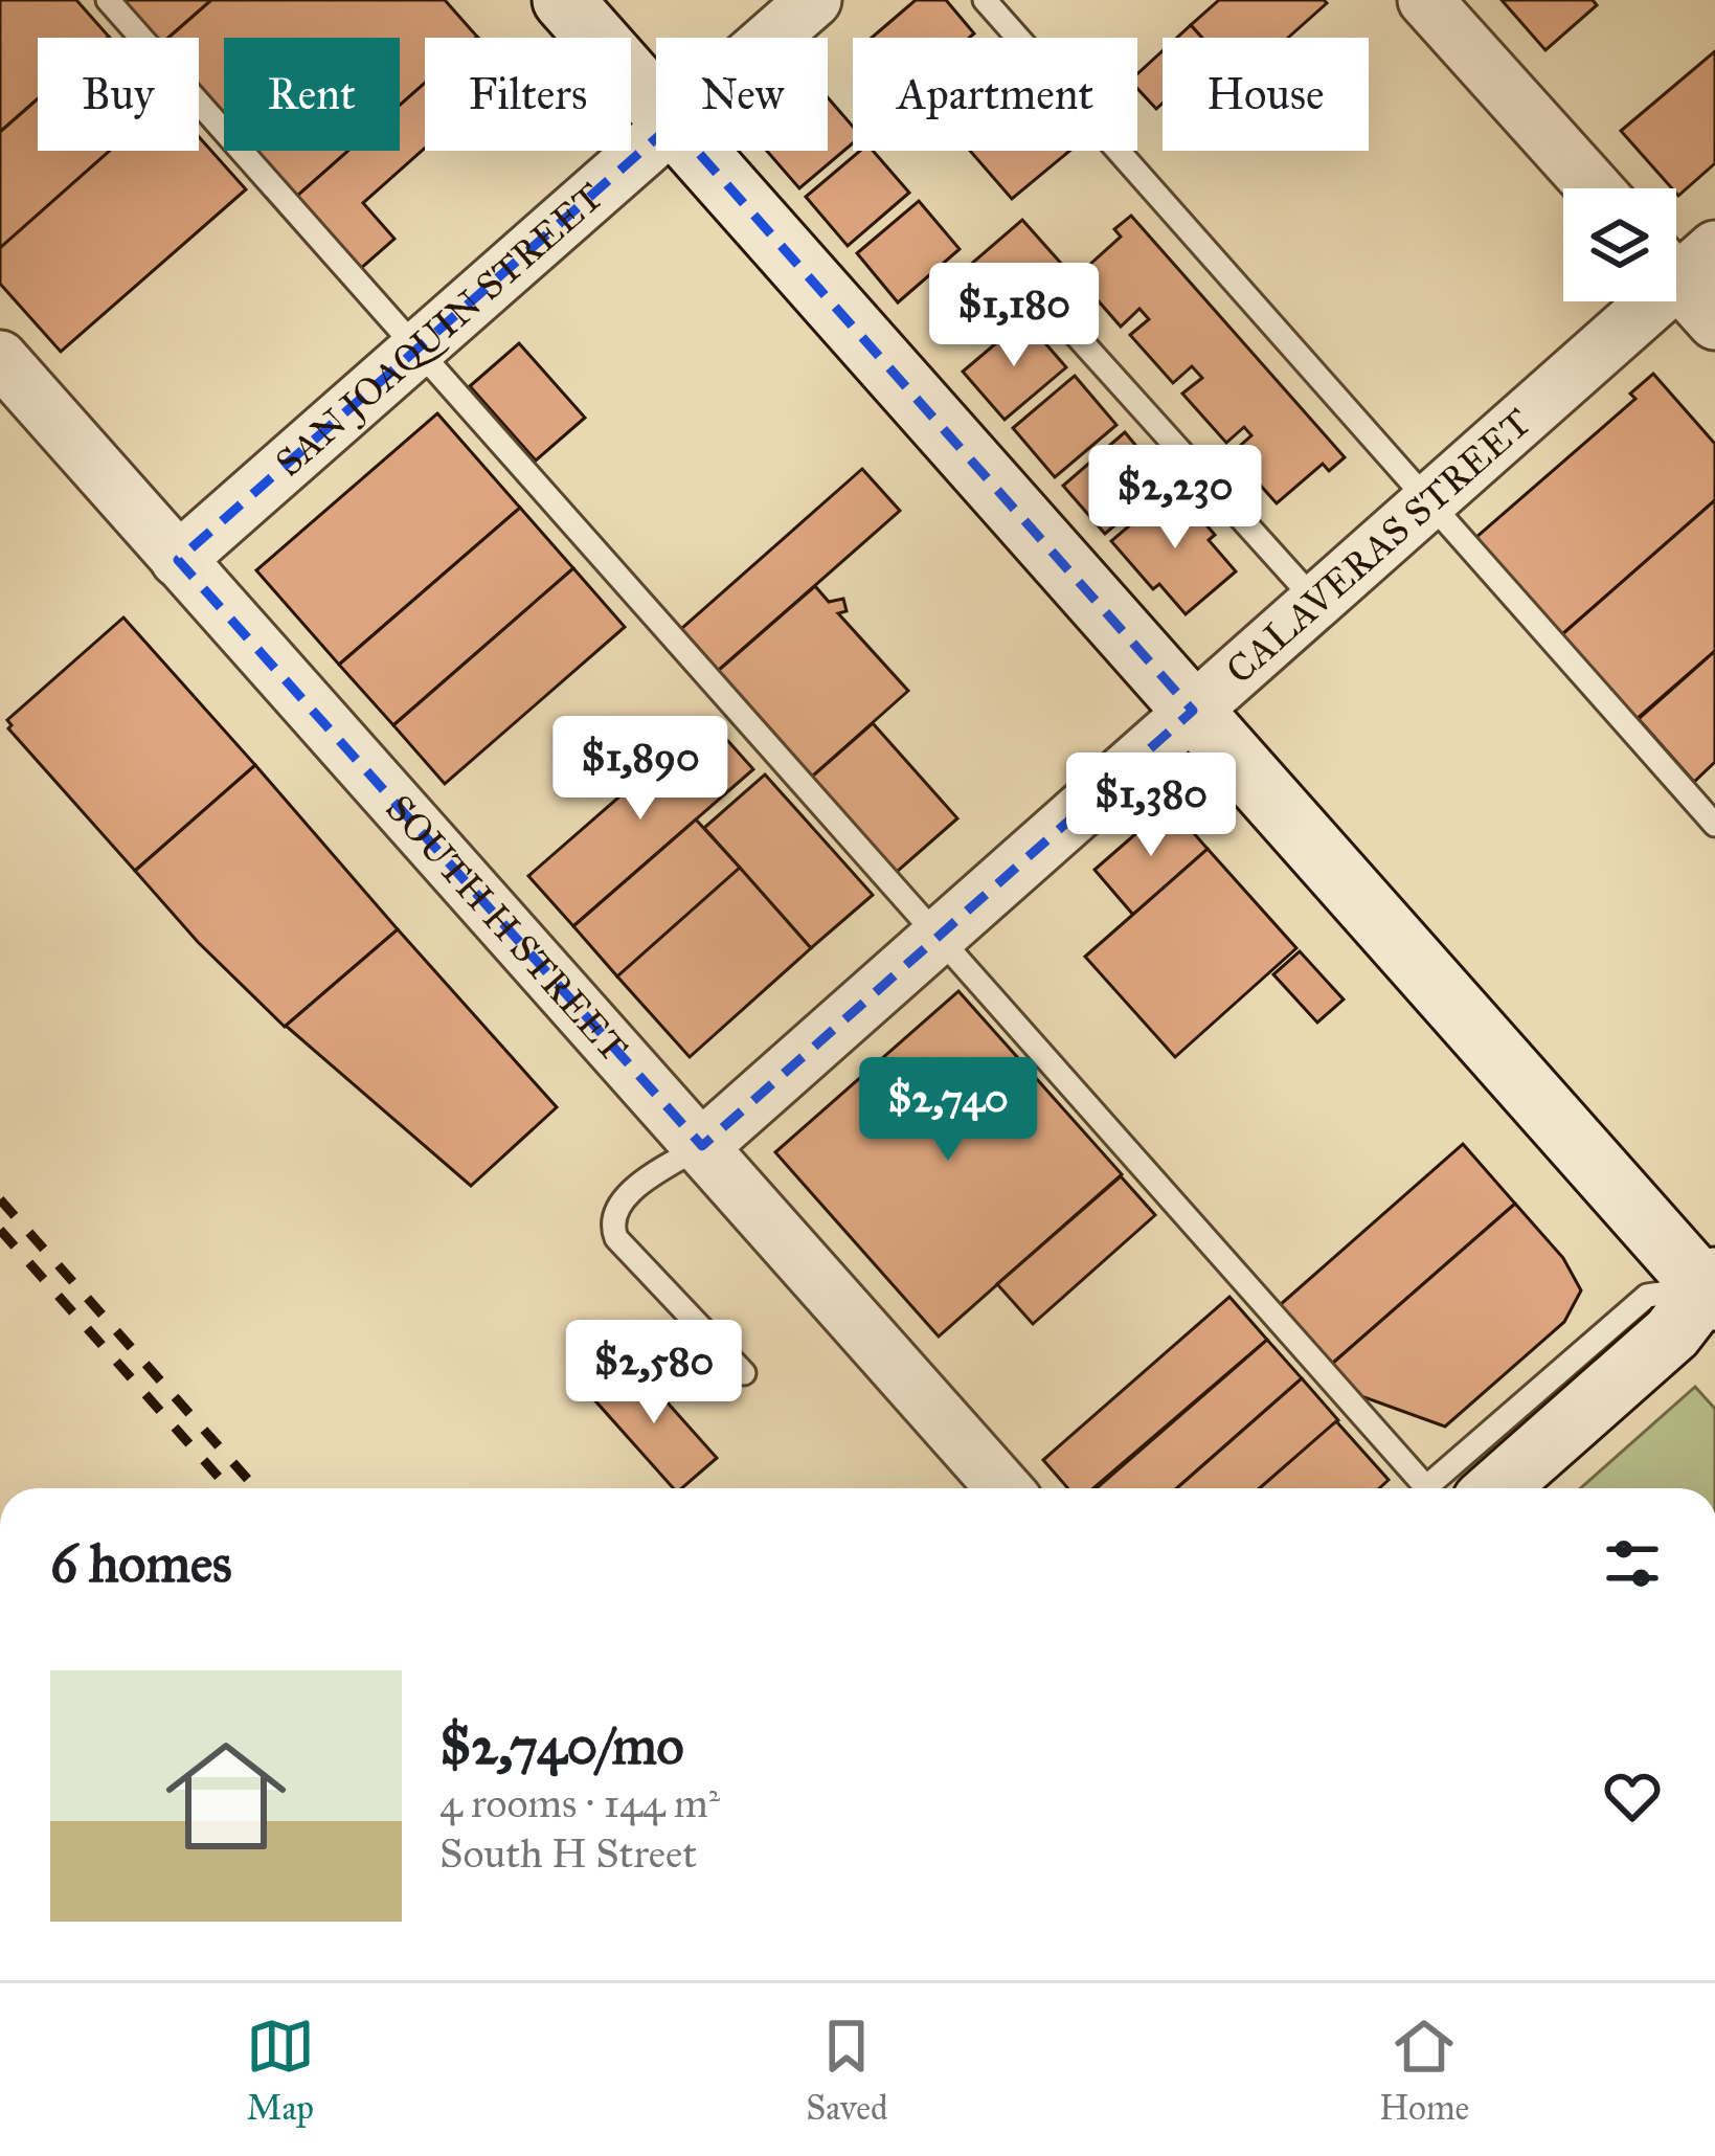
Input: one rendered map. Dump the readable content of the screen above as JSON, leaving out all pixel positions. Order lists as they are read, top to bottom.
{
  "streets": {
    "street": ["SAN JOAQUIN STREET", "CALAVERAS STREET", "SOUTH H STREET"]
  },
  "crossings": [
    ["SAN JOAQUIN STREET", "SOUTH H STREET"],
    ["CALAVERAS STREET", "SOUTH H STREET"]
  ],
  "page": {
    "chip": [
      "Buy",
      "Rent",
      "Filters",
      "New",
      "Apartment",
      "House"
    ],
    "price": [
      "$1,180",
      "$2,230",
      "$1,890",
      "$1,380",
      "$2,740",
      "$2,580"
    ],
    "heading": "6 homes",
    "list": [
      {
        "name": "$2,740/mo",
        "note": "4 rooms · 144 m² · South H Street"
      }
    ],
    "tabs": ["Map", "Saved", "Home"]
  }
}
